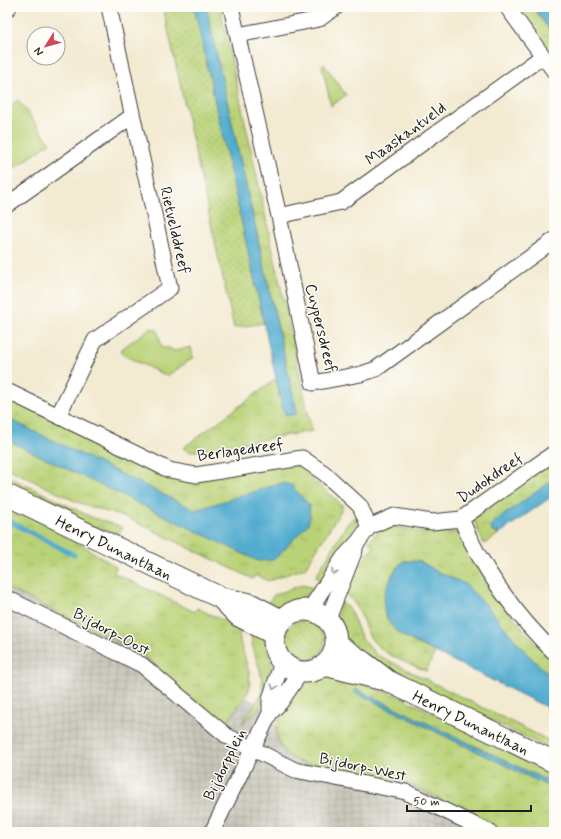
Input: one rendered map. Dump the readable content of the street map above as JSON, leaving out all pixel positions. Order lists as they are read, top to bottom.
{
  "streets": {
    "main road": ["Henry Dunantlaan"],
    "street": [
      "Maaskantveld",
      "Rietvelddreef",
      "Cuypersdreef",
      "Berlagedreef",
      "Dudokdreef",
      "Bijdorp-Oost",
      "Bijdorpplein",
      "Bijdorp-West"
    ]
  },
  "crossings": [
    ["Maaskantveld", "Cuypersdreef"],
    ["Rietvelddreef", "Berlagedreef"],
    ["Berlagedreef", "Dudokdreef"],
    ["Henry Dunantlaan", "Bijdorpplein"],
    ["Bijdorp-Oost", "Bijdorpplein"],
    ["Bijdorp-Oost", "Bijdorp-West"],
    ["Bijdorpplein", "Bijdorp-West"]
  ],
  "scale_bar": "50 m",
  "north": "bottom left"
}
